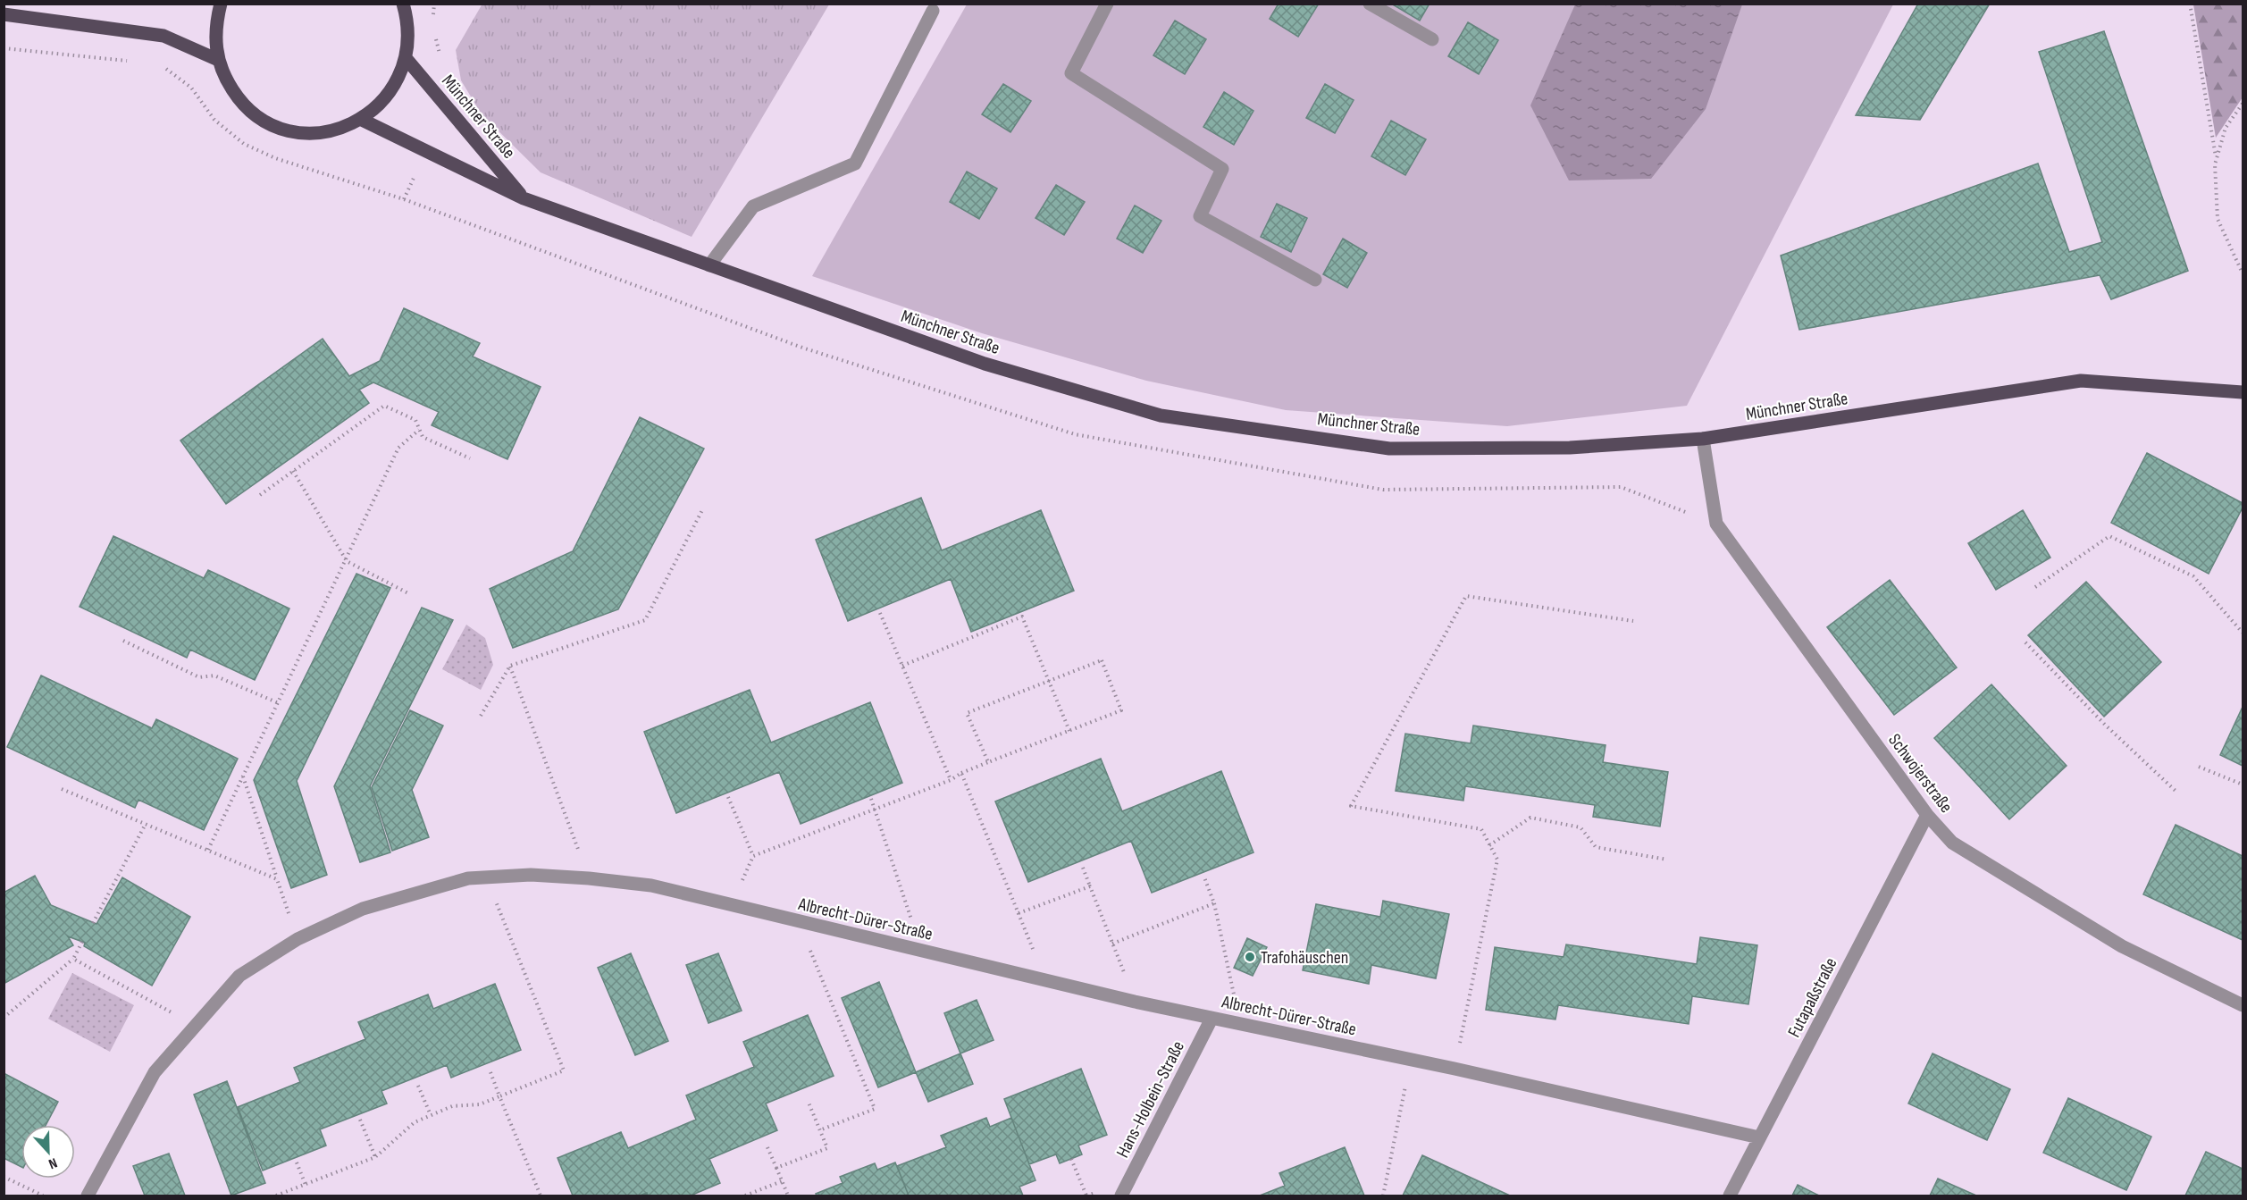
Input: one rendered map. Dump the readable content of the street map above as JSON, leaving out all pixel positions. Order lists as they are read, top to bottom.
{
  "streets": {
    "main road": ["Münchner Straße"],
    "street": [
      "Schwojerstraße",
      "Albrecht-Dürer-Straße",
      "Futapaßstraße",
      "Hans-Holbein-Straße"
    ]
  },
  "crossings": [
    ["Münchner Straße", "Schwojerstraße"],
    ["Schwojerstraße", "Futapaßstraße"],
    ["Albrecht-Dürer-Straße", "Futapaßstraße"],
    ["Albrecht-Dürer-Straße", "Hans-Holbein-Straße"]
  ],
  "places": ["Trafohäuschen"],
  "north": "bottom"
}
